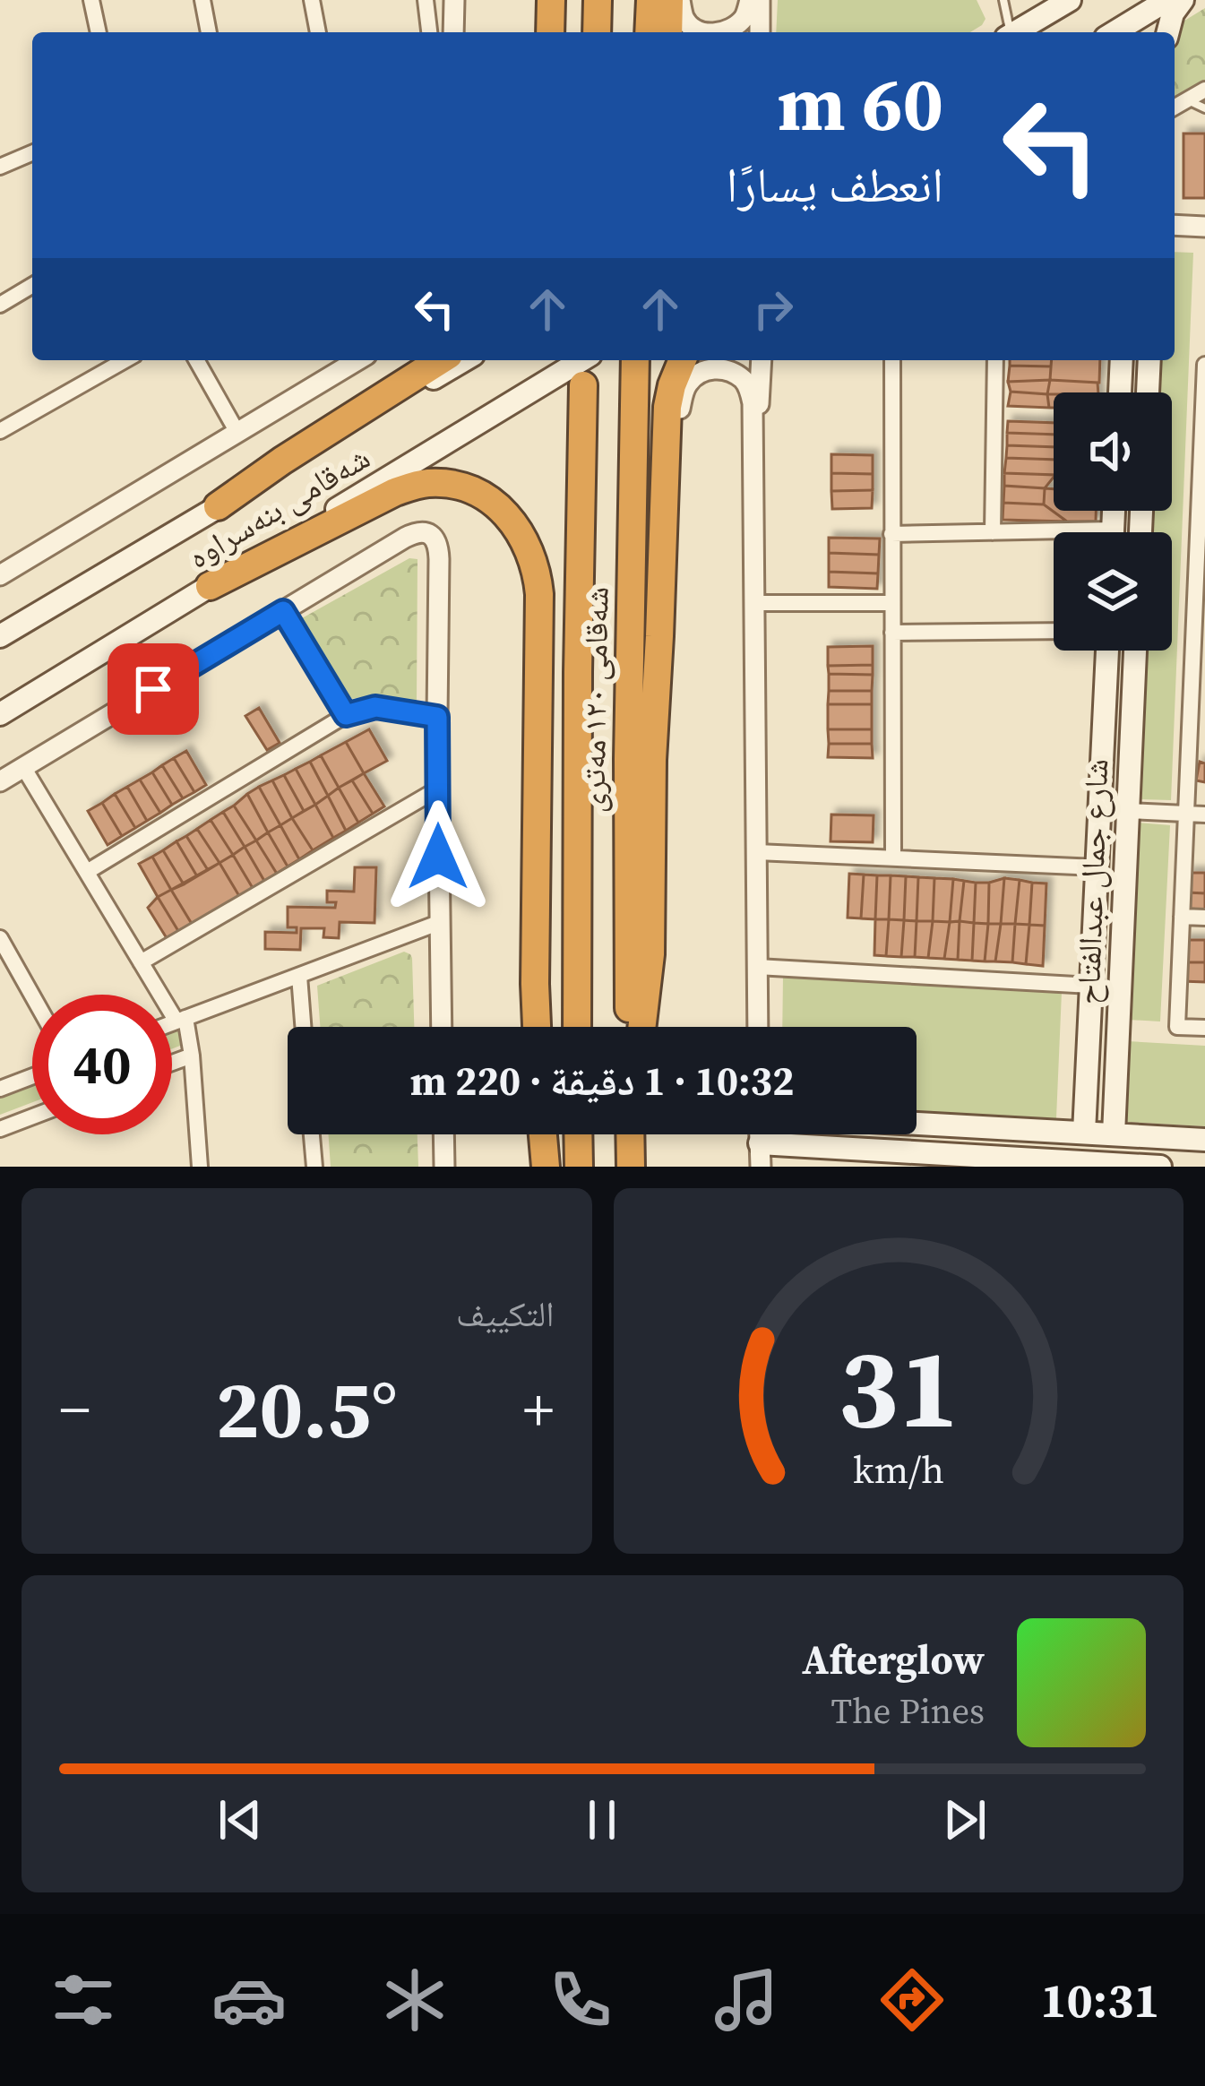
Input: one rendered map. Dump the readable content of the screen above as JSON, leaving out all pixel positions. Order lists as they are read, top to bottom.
{
  "streets": {
    "highway": ["شەقامی ١٢٠ مەتری"],
    "main road": ["شەقامی بنەسراوە", "شارع جمال عبدالفتاح"]
  },
  "page": {
    "turn": ["60 m", "انعطف يسارًا"],
    "limit": "40",
    "trip": "10:32 · 1 دقيقة · 220 m",
    "tile": "التكييف",
    "heat": ["−", "20.5°", "+"],
    "song": ["Afterglow", "The Pines"],
    "tabs": "10:31",
    "gauge": ["31", "km/h"]
  }
}
